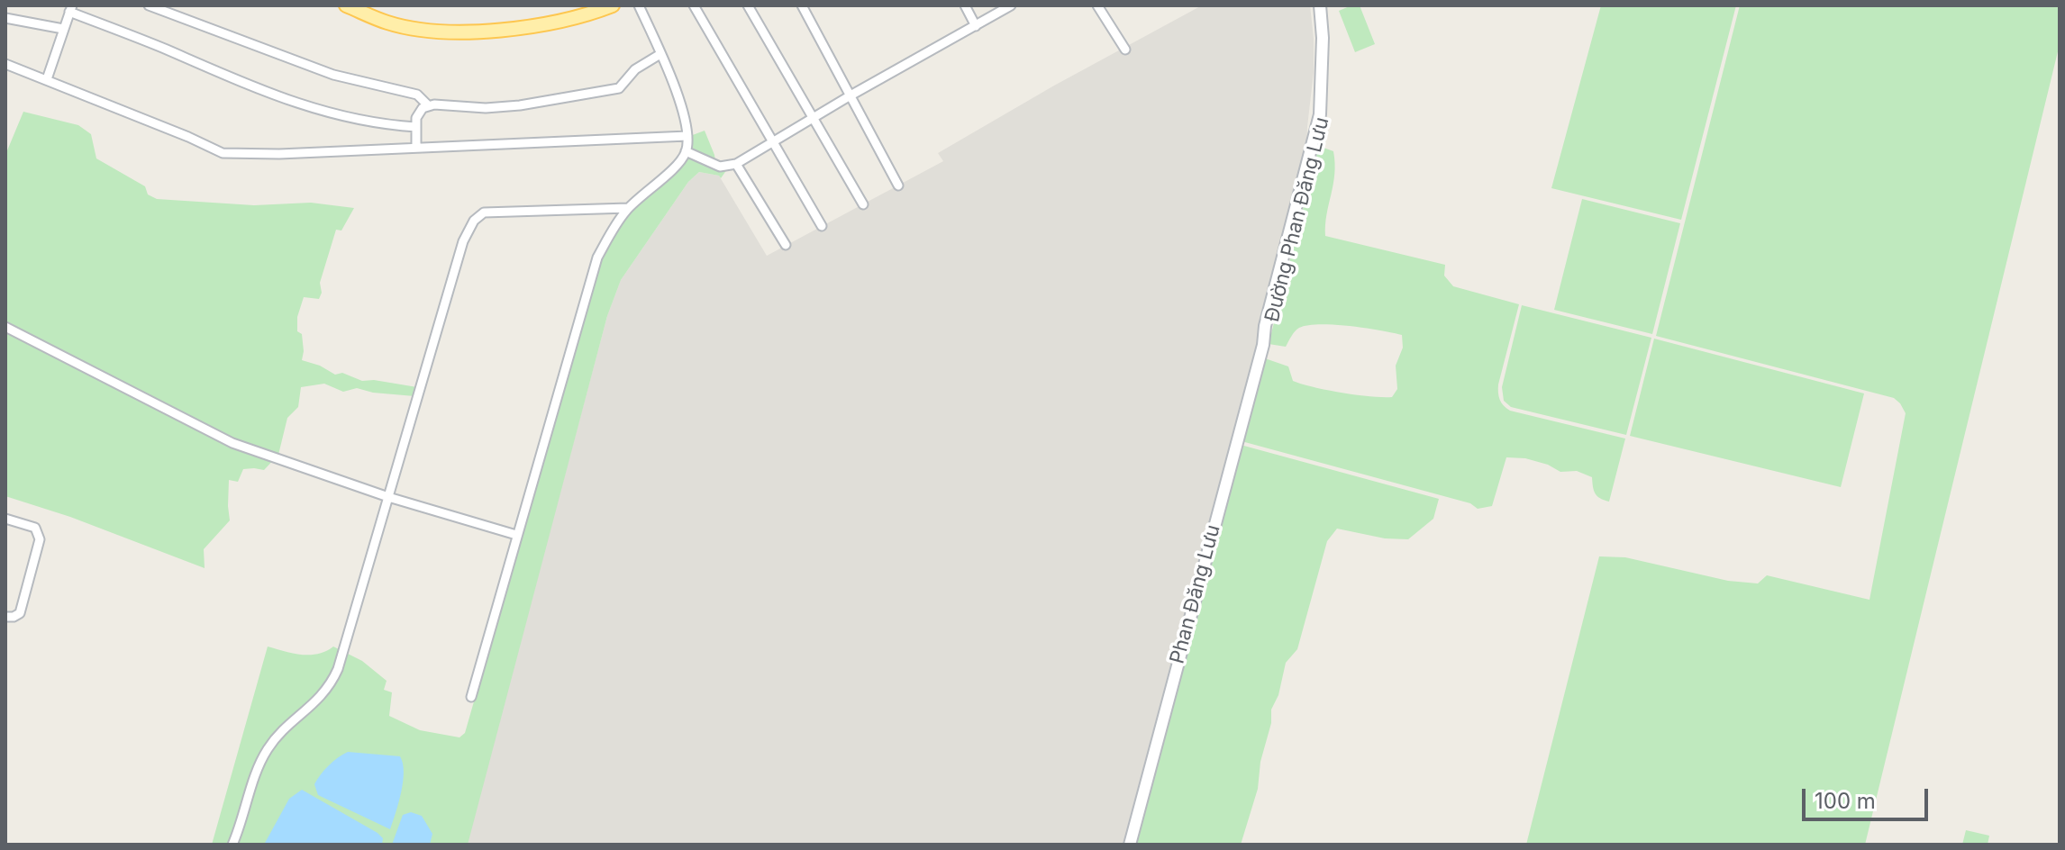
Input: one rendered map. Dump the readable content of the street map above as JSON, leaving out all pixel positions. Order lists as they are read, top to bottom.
{
  "streets": {
    "street": ["Đường Phan Đăng Lưu", "Phan Đăng Lưu"]
  },
  "crossings": [
    ["Đường Phan Đăng Lưu", "Phan Đăng Lưu"]
  ],
  "scale_bar": "100 m"
}
